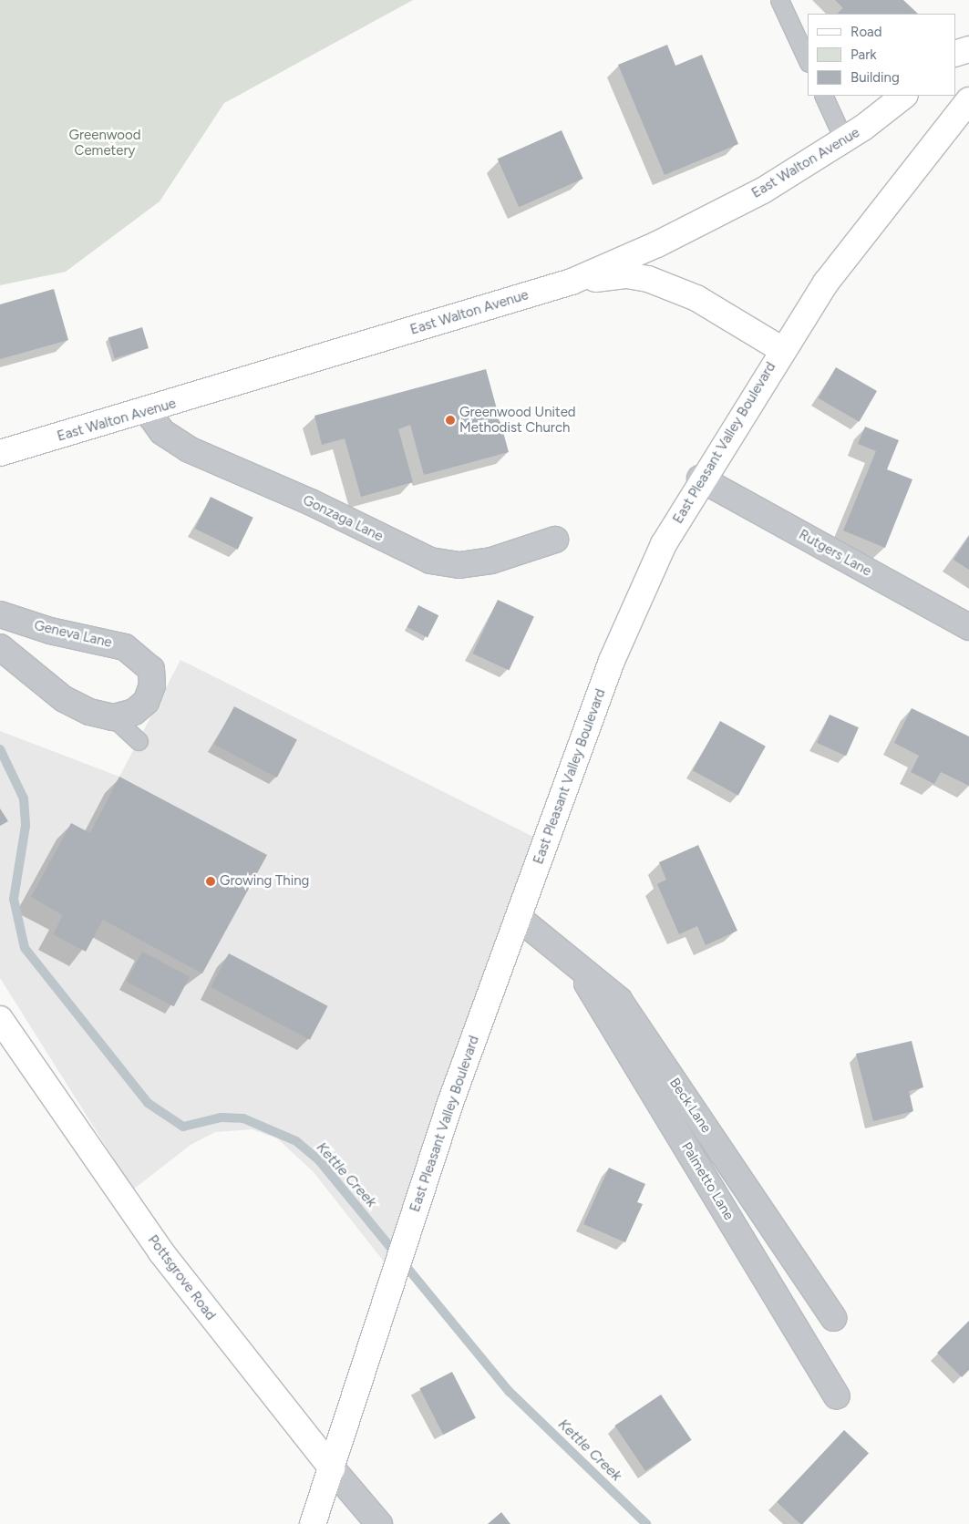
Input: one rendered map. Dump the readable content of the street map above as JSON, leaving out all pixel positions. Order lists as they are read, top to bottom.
{
  "streets": {
    "main road": ["East Walton Avenue", "East Pleasant Valley Boulevard", "Pottsgrove Road"],
    "street": [
      "Gonzaga Lane",
      "Rutgers Lane",
      "Geneva Lane",
      "Beck Lane",
      "Palmetto Lane"
    ]
  },
  "crossings": [
    ["East Walton Avenue", "Gonzaga Lane"],
    ["East Pleasant Valley Boulevard", "Rutgers Lane"],
    ["East Pleasant Valley Boulevard", "Beck Lane"],
    ["East Pleasant Valley Boulevard", "Pottsgrove Road"],
    ["Beck Lane", "Palmetto Lane"]
  ],
  "water": ["Kettle Creek"],
  "parks": ["Greenwood Cemetery"],
  "places": ["Greenwood United Methodist Church", "Growing Thing"],
  "legend": ["Road", "Park", "Building"]
}
